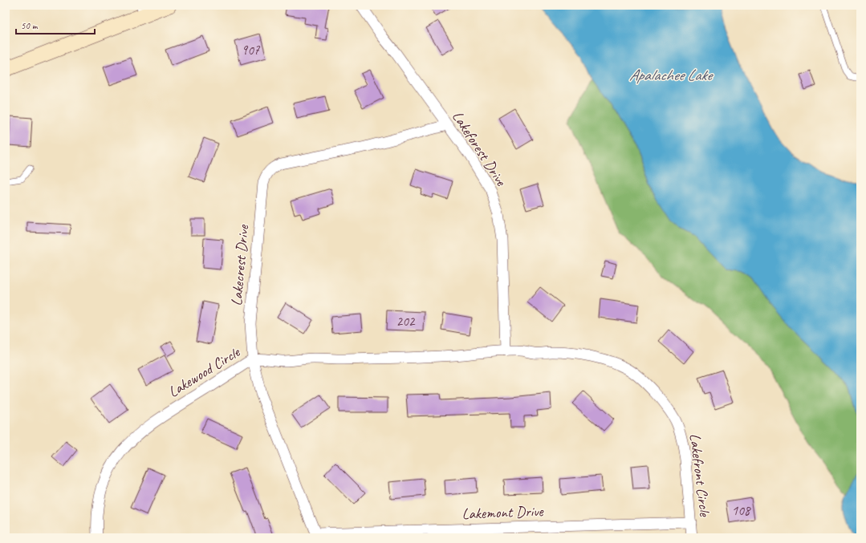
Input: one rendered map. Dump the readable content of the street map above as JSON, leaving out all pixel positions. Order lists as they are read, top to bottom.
{
  "streets": {
    "street": [
      "Lakeforest Drive",
      "Lakecrest Drive",
      "Lakewood Circle",
      "Lakefront Circle",
      "Lakemont Drive"
    ]
  },
  "crossings": [
    ["Lakeforest Drive", "Lakecrest Drive"],
    ["Lakeforest Drive", "Lakewood Circle"],
    ["Lakeforest Drive", "Lakefront Circle"],
    ["Lakecrest Drive", "Lakewood Circle"],
    ["Lakecrest Drive", "Lakemont Drive"],
    ["Lakewood Circle", "Lakefront Circle"],
    ["Lakefront Circle", "Lakemont Drive"]
  ],
  "water": ["Apalachee Lake"],
  "house_numbers": ["907", "202", "108"],
  "scale_bar": "50 m"
}
